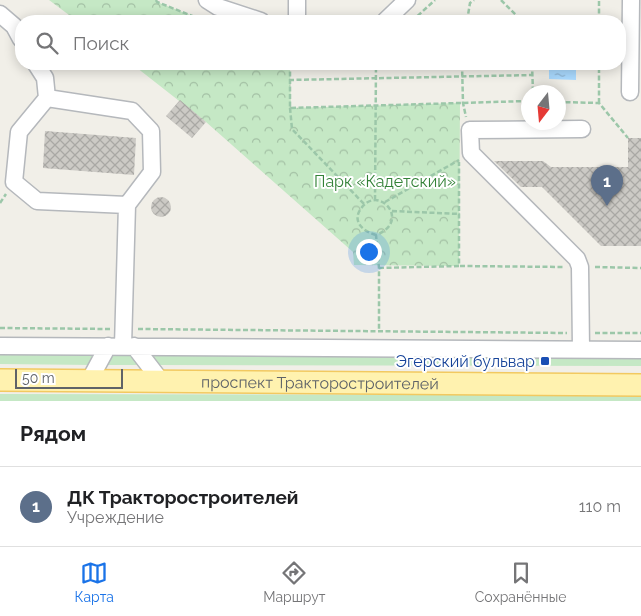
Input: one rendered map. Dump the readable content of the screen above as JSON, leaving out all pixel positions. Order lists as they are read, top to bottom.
{
  "streets": {
    "main road": ["проспект Тракторостроителей"]
  },
  "parks": ["Парк «Кадетский»"],
  "places": {
    "transit": ["Эгерский бульвар"]
  },
  "scale_bar": "50 m",
  "north": "bottom",
  "page": {
    "search": "Поиск",
    "pins": "1",
    "scale": "50 m",
    "heading": "Рядом",
    "list": [
      {
        "mark": "1",
        "name": "ДК Тракторостроителей",
        "note": "Учреждение",
        "value": "110 m"
      }
    ],
    "nav": ["Карта", "Маршрут", "Сохранённые"]
  }
}
